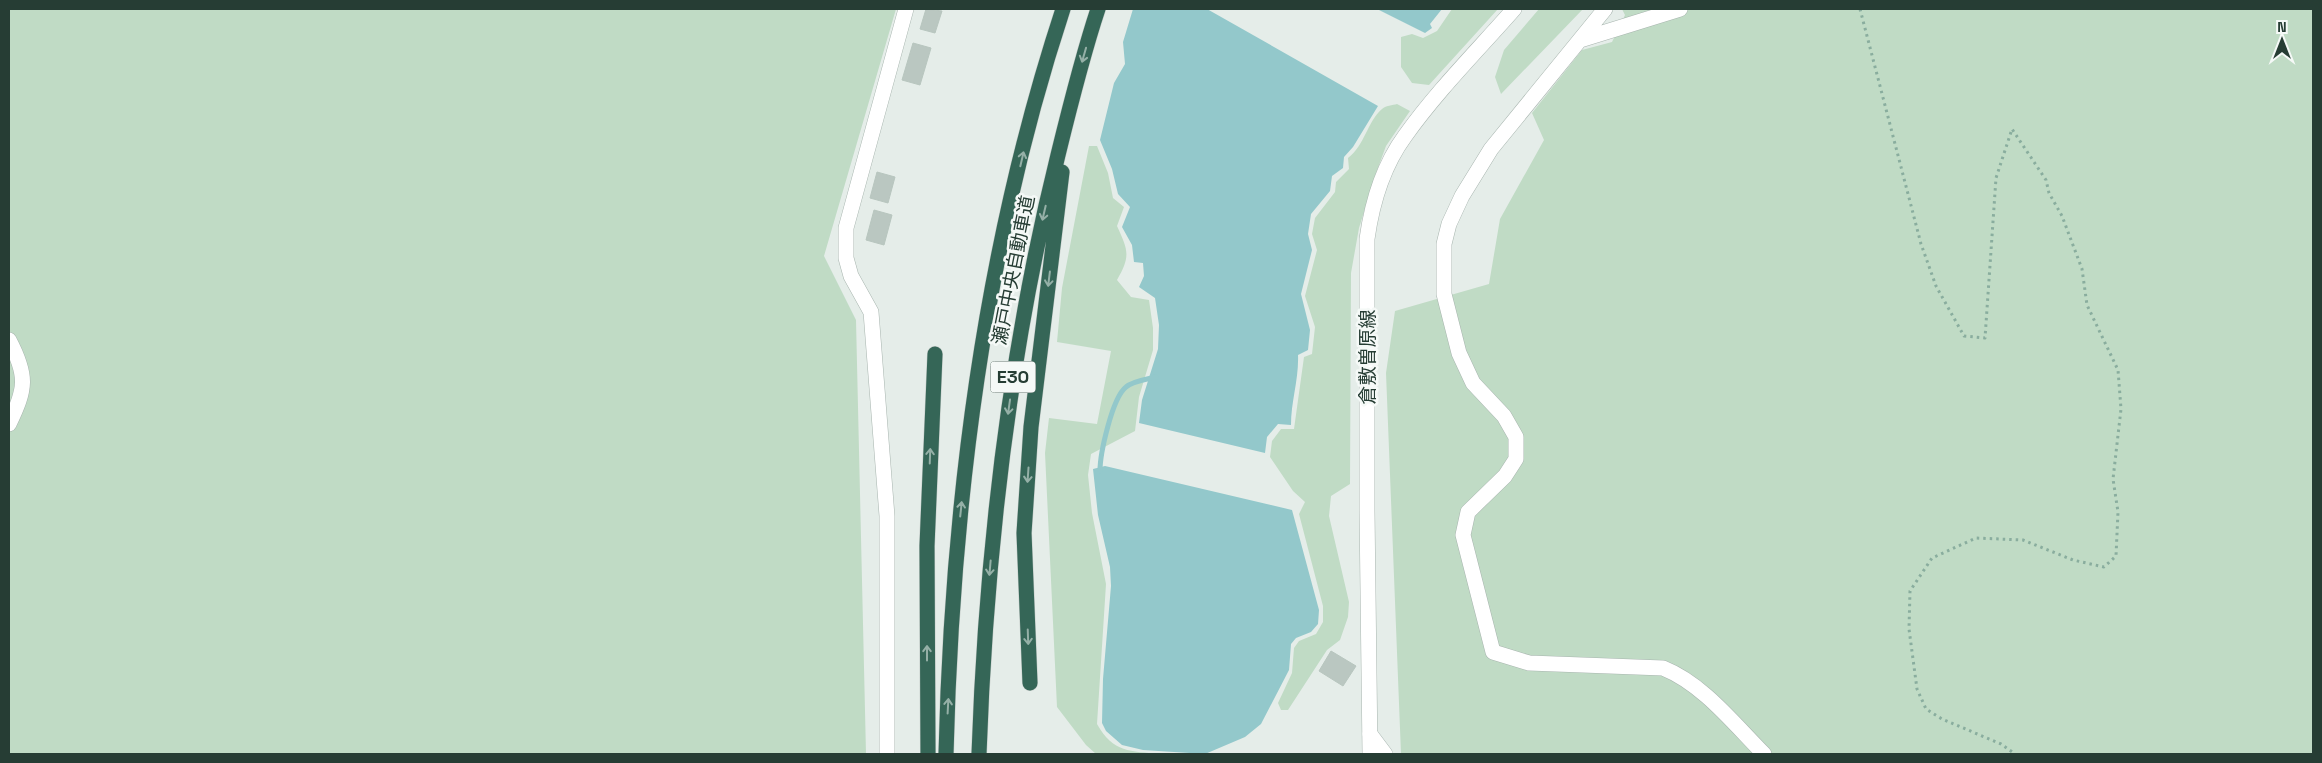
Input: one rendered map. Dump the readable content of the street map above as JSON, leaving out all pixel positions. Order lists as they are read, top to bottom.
{
  "streets": {
    "highway": ["瀬戸中央自動車道", "E30"],
    "street": ["倉敷曽原線"]
  },
  "north": "top"
}
